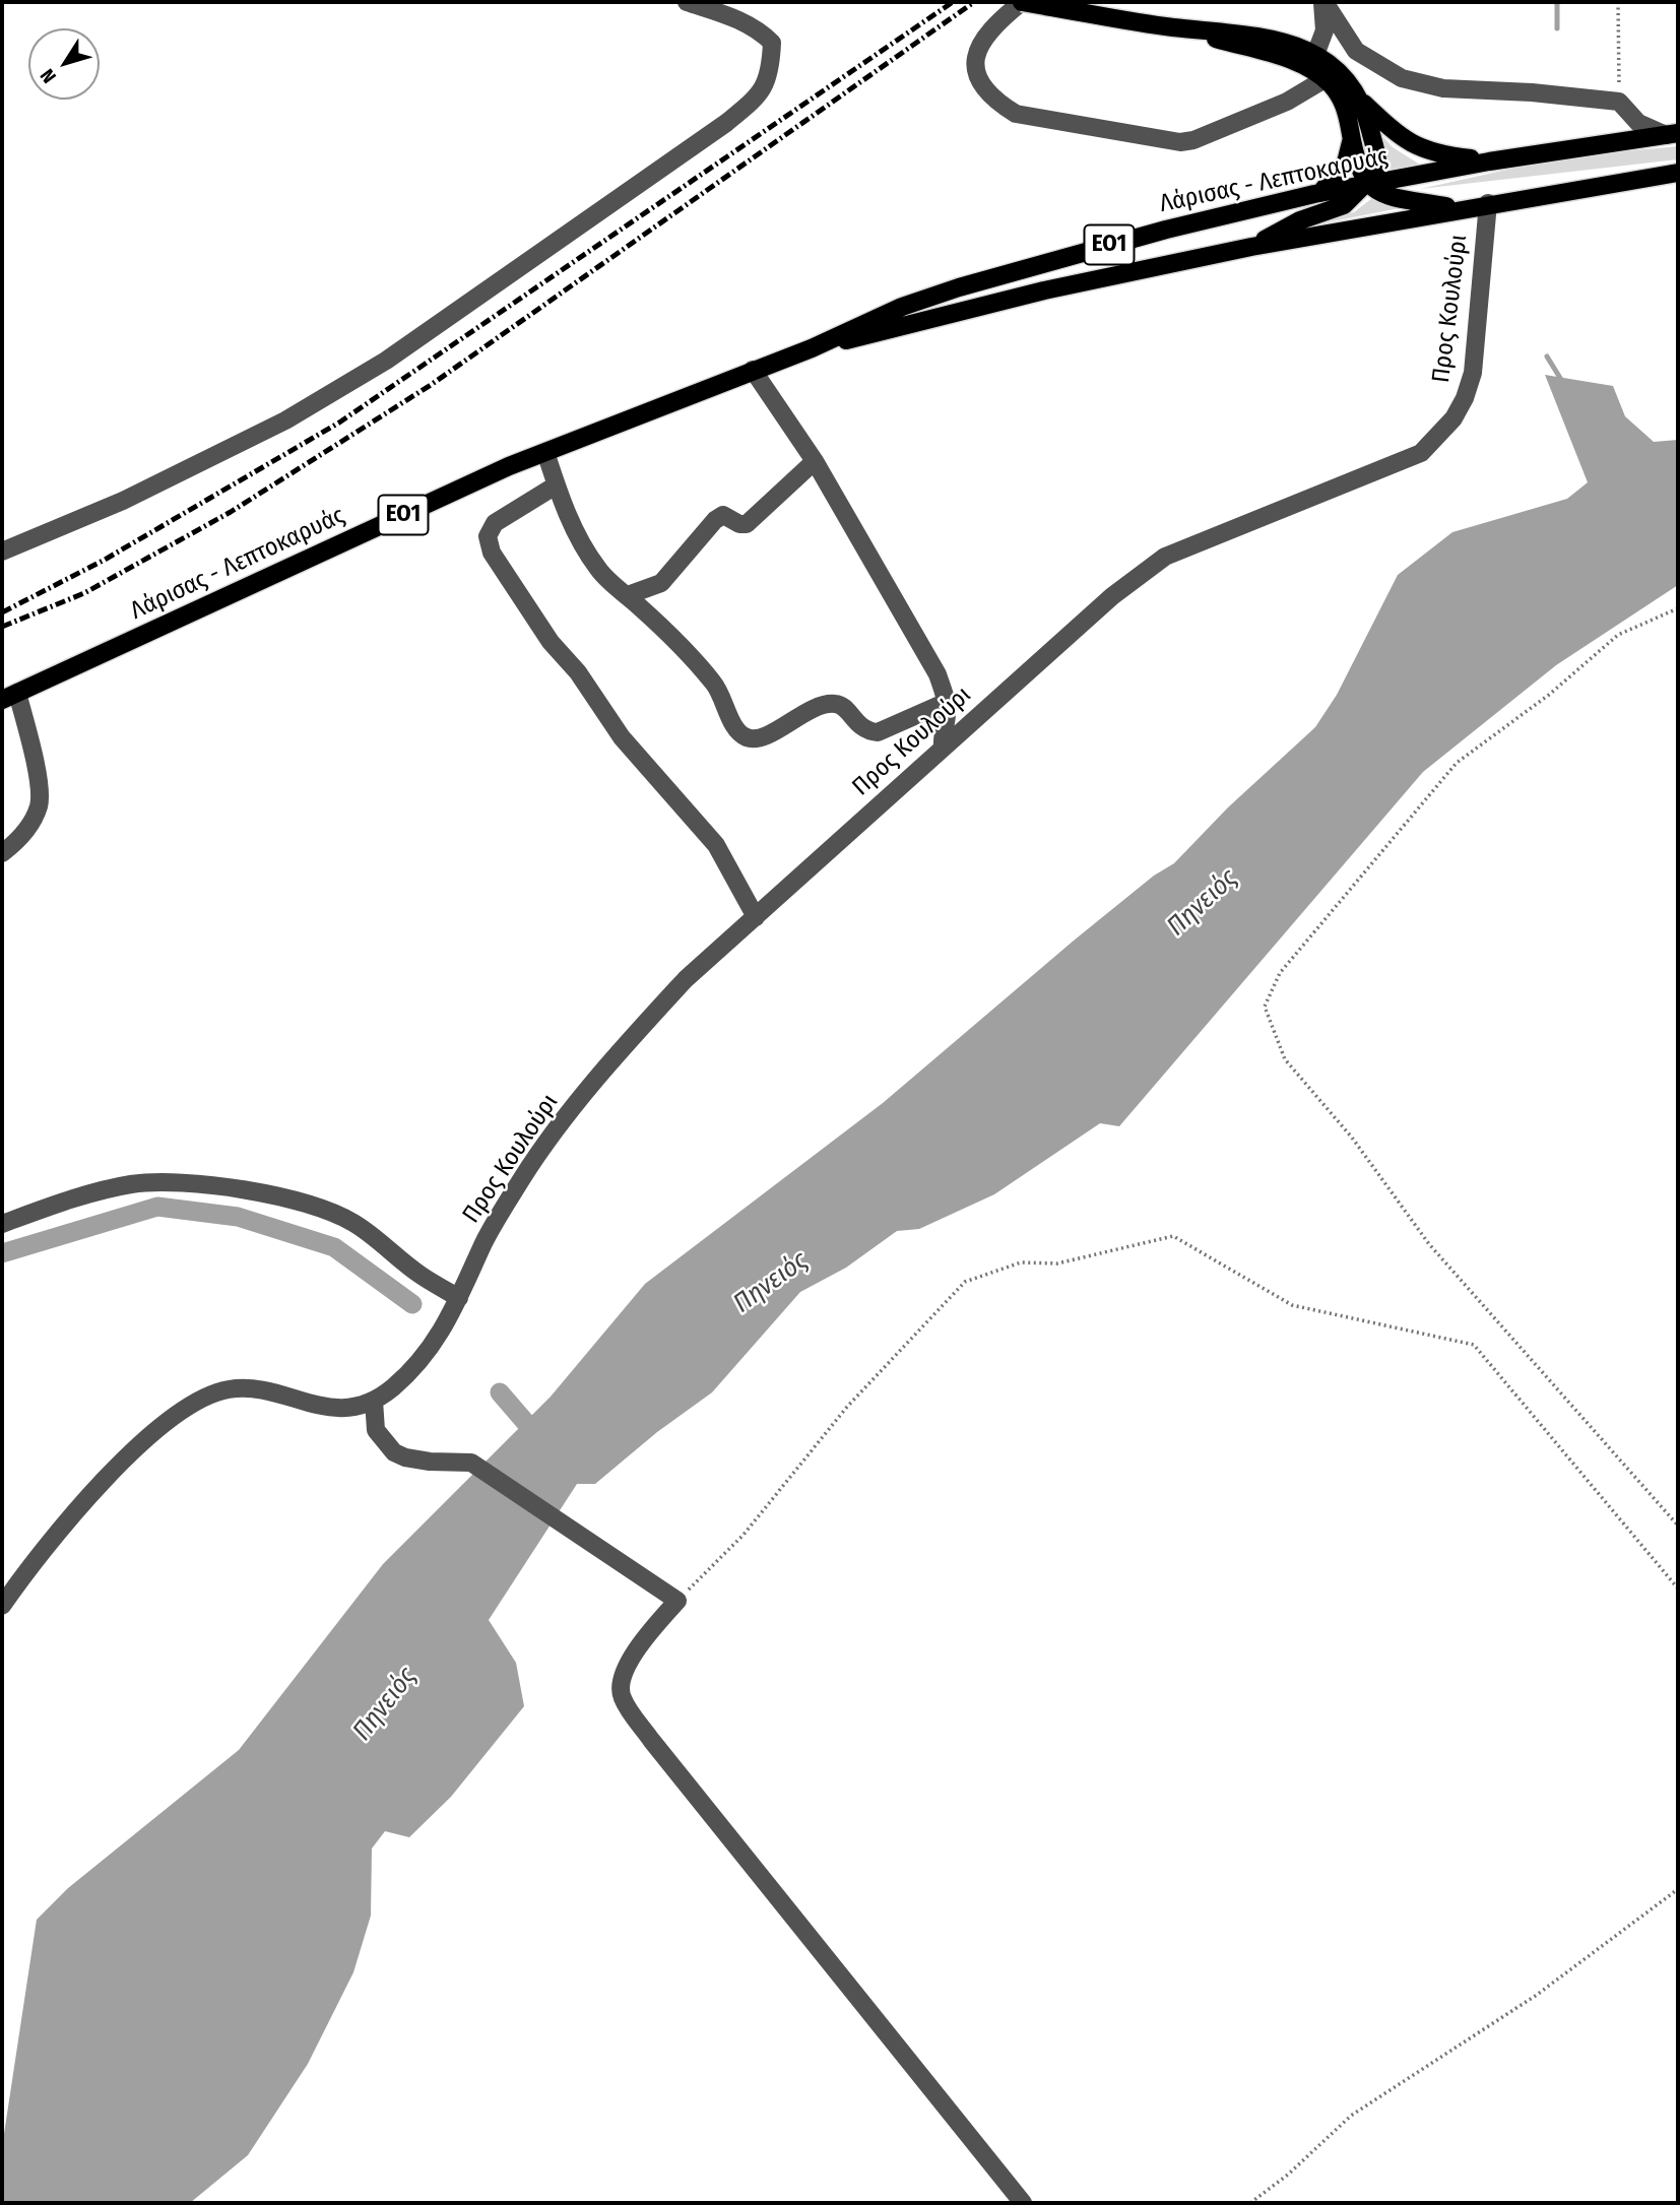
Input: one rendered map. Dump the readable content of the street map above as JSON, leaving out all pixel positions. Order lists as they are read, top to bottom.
{
  "streets": {
    "main road": ["Λάρισας - Λεπτοκαρυάς", "ΕΟ1"],
    "street": ["Προς Κουλούρι"]
  },
  "crossings": [
    ["Λάρισας - Λεπτοκαρυάς", "Προς Κουλούρι"]
  ],
  "water": ["Πηνειός"],
  "north": "bottom left"
}
